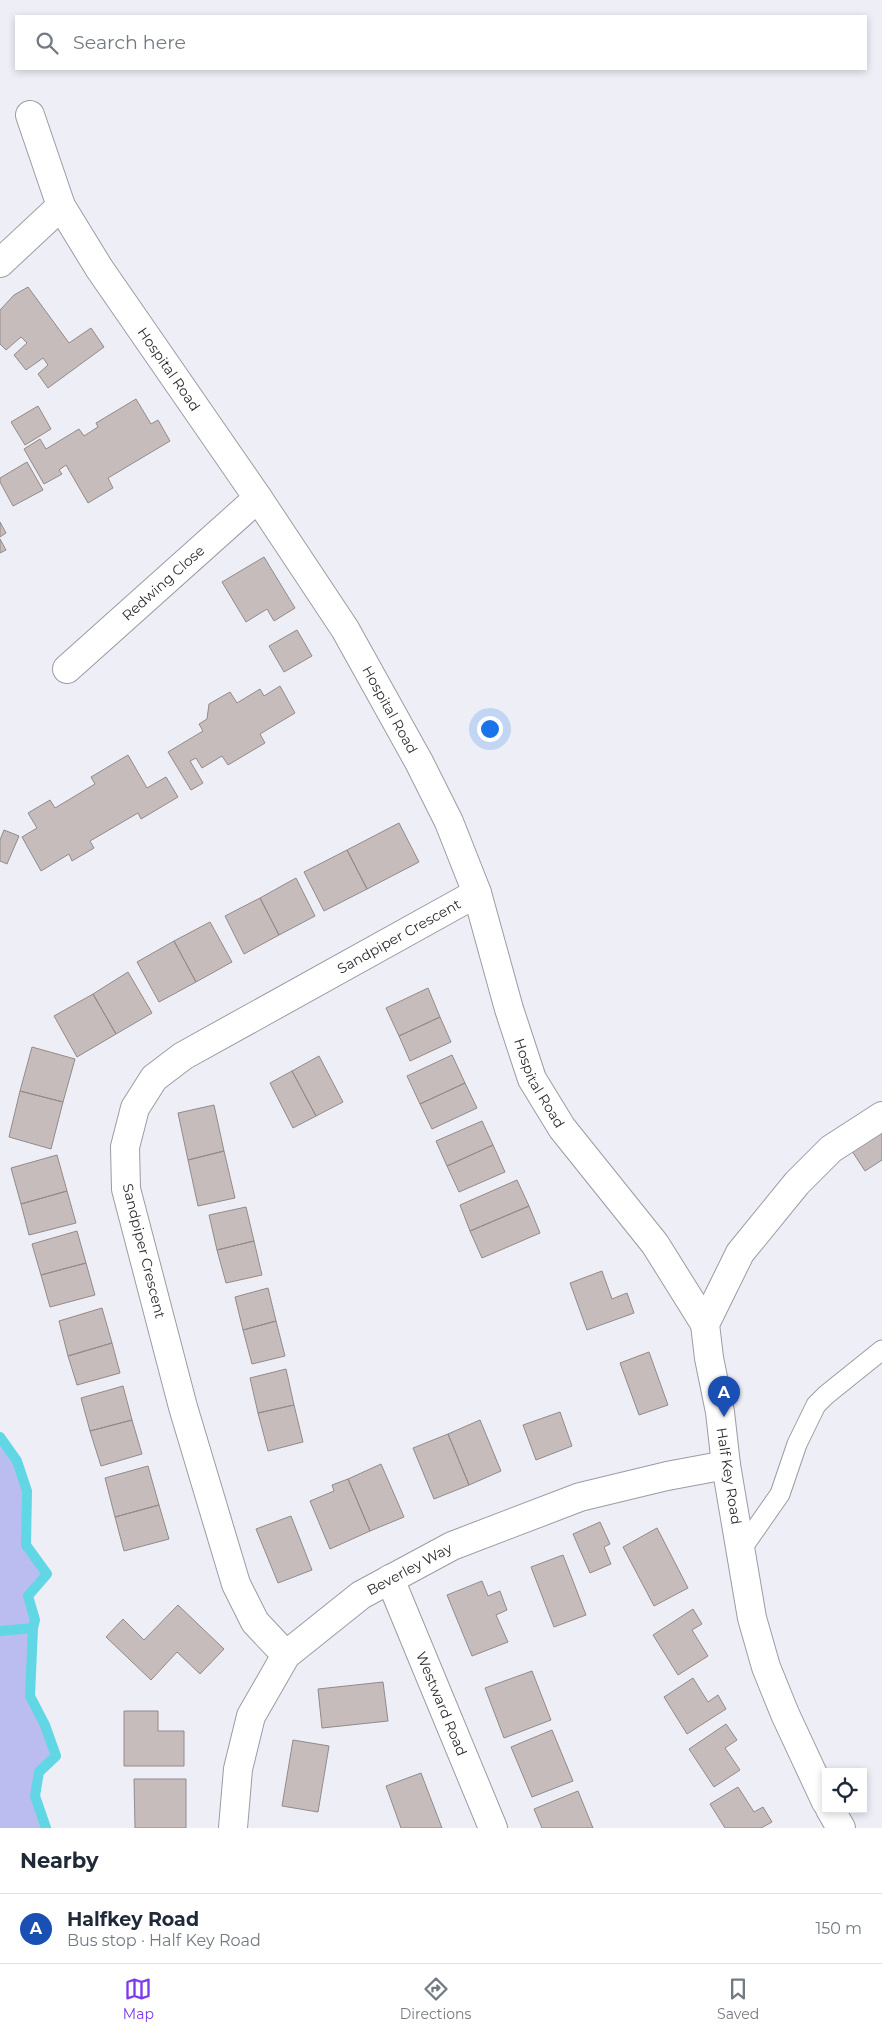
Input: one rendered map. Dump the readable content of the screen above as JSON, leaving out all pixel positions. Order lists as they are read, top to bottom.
{
  "streets": {
    "street": [
      "Hospital Road",
      "Redwing Close",
      "Sandpiper Crescent",
      "Half Key Road",
      "Beverley Way",
      "Westward Road"
    ]
  },
  "crossings": [
    ["Hospital Road", "Redwing Close"],
    ["Hospital Road", "Sandpiper Crescent"],
    ["Hospital Road", "Half Key Road"],
    ["Sandpiper Crescent", "Beverley Way"],
    ["Half Key Road", "Beverley Way"],
    ["Beverley Way", "Westward Road"]
  ],
  "page": {
    "search": "Search here",
    "pins": "A",
    "heading": "Nearby",
    "list": [
      {
        "mark": "A",
        "name": "Halfkey Road",
        "note": "Bus stop · Half Key Road",
        "value": "150 m"
      }
    ],
    "nav": ["Map", "Directions", "Saved"]
  }
}
